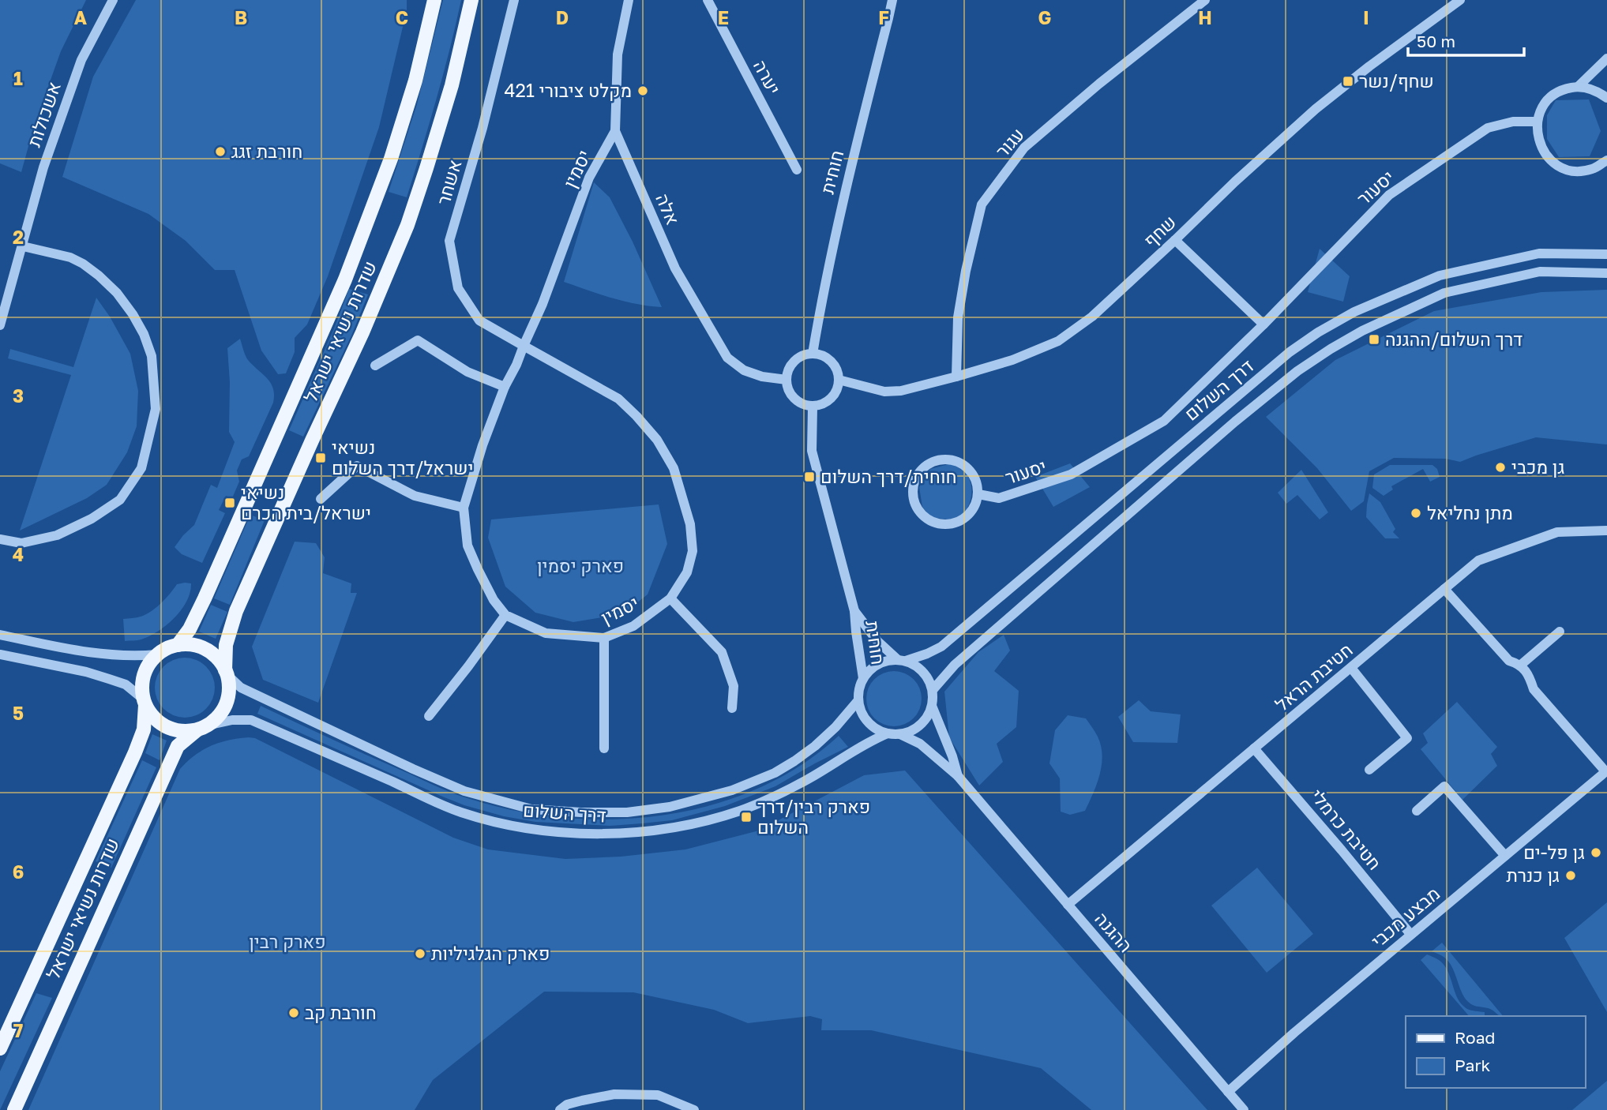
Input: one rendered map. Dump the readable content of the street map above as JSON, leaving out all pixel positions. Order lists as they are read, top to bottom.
{
  "streets": {
    "main road": ["שדרות נשיאי ישראל"],
    "street": [
      "יערה",
      "אשכולות",
      "עגור",
      "יסמין",
      "חוחית",
      "אשחר",
      "יסעור",
      "אלה",
      "שחף",
      "דרך השלום",
      "חטיבת הראל",
      "חטיבת כרמלי",
      "מבצע מכבי",
      "ההגנה"
    ]
  },
  "crossings": [
    ["עגור", "שחף"],
    ["יסמין", "אשחר"],
    ["יסמין", "אלה"],
    ["חוחית", "אלה"],
    ["חוחית", "שחף"],
    ["חוחית", "דרך השלום"],
    ["חוחית", "ההגנה"],
    ["אלה", "שחף"],
    ["שדרות נשיאי ישראל", "דרך השלום"],
    ["דרך השלום", "ההגנה"],
    ["חטיבת הראל", "חטיבת כרמלי"],
    ["חטיבת הראל", "ההגנה"],
    ["חטיבת כרמלי", "מבצע מכבי"],
    ["מבצע מכבי", "ההגנה"]
  ],
  "parks": ["פארק יסמין", "פארק רבין"],
  "places": {
    "transit": [
      "שחף/נשר",
      "דרך השלום/ההגנה",
      "נשיאי ישראל/דרך השלום",
      "חוחית/דרך השלום",
      "נשיאי ישראל/בית הכרם",
      "פארק רבין/דרך השלום"
    ],
    "other": [
      "מקלט ציבורי 421",
      "חורבת זגג",
      "גן מכבי",
      "מתן נחליאל",
      "גן פל-ים",
      "גן כנרת",
      "פארק הגלגיליות",
      "חורבת קב"
    ]
  },
  "legend": ["Road", "Park"],
  "scale_bar": "50 m",
  "grid": {
    "columns": [
      "A",
      "B",
      "C",
      "D",
      "E",
      "F",
      "G",
      "H",
      "I"
    ],
    "rows": [
      "1",
      "2",
      "3",
      "4",
      "5",
      "6",
      "7"
    ]
  }
}
